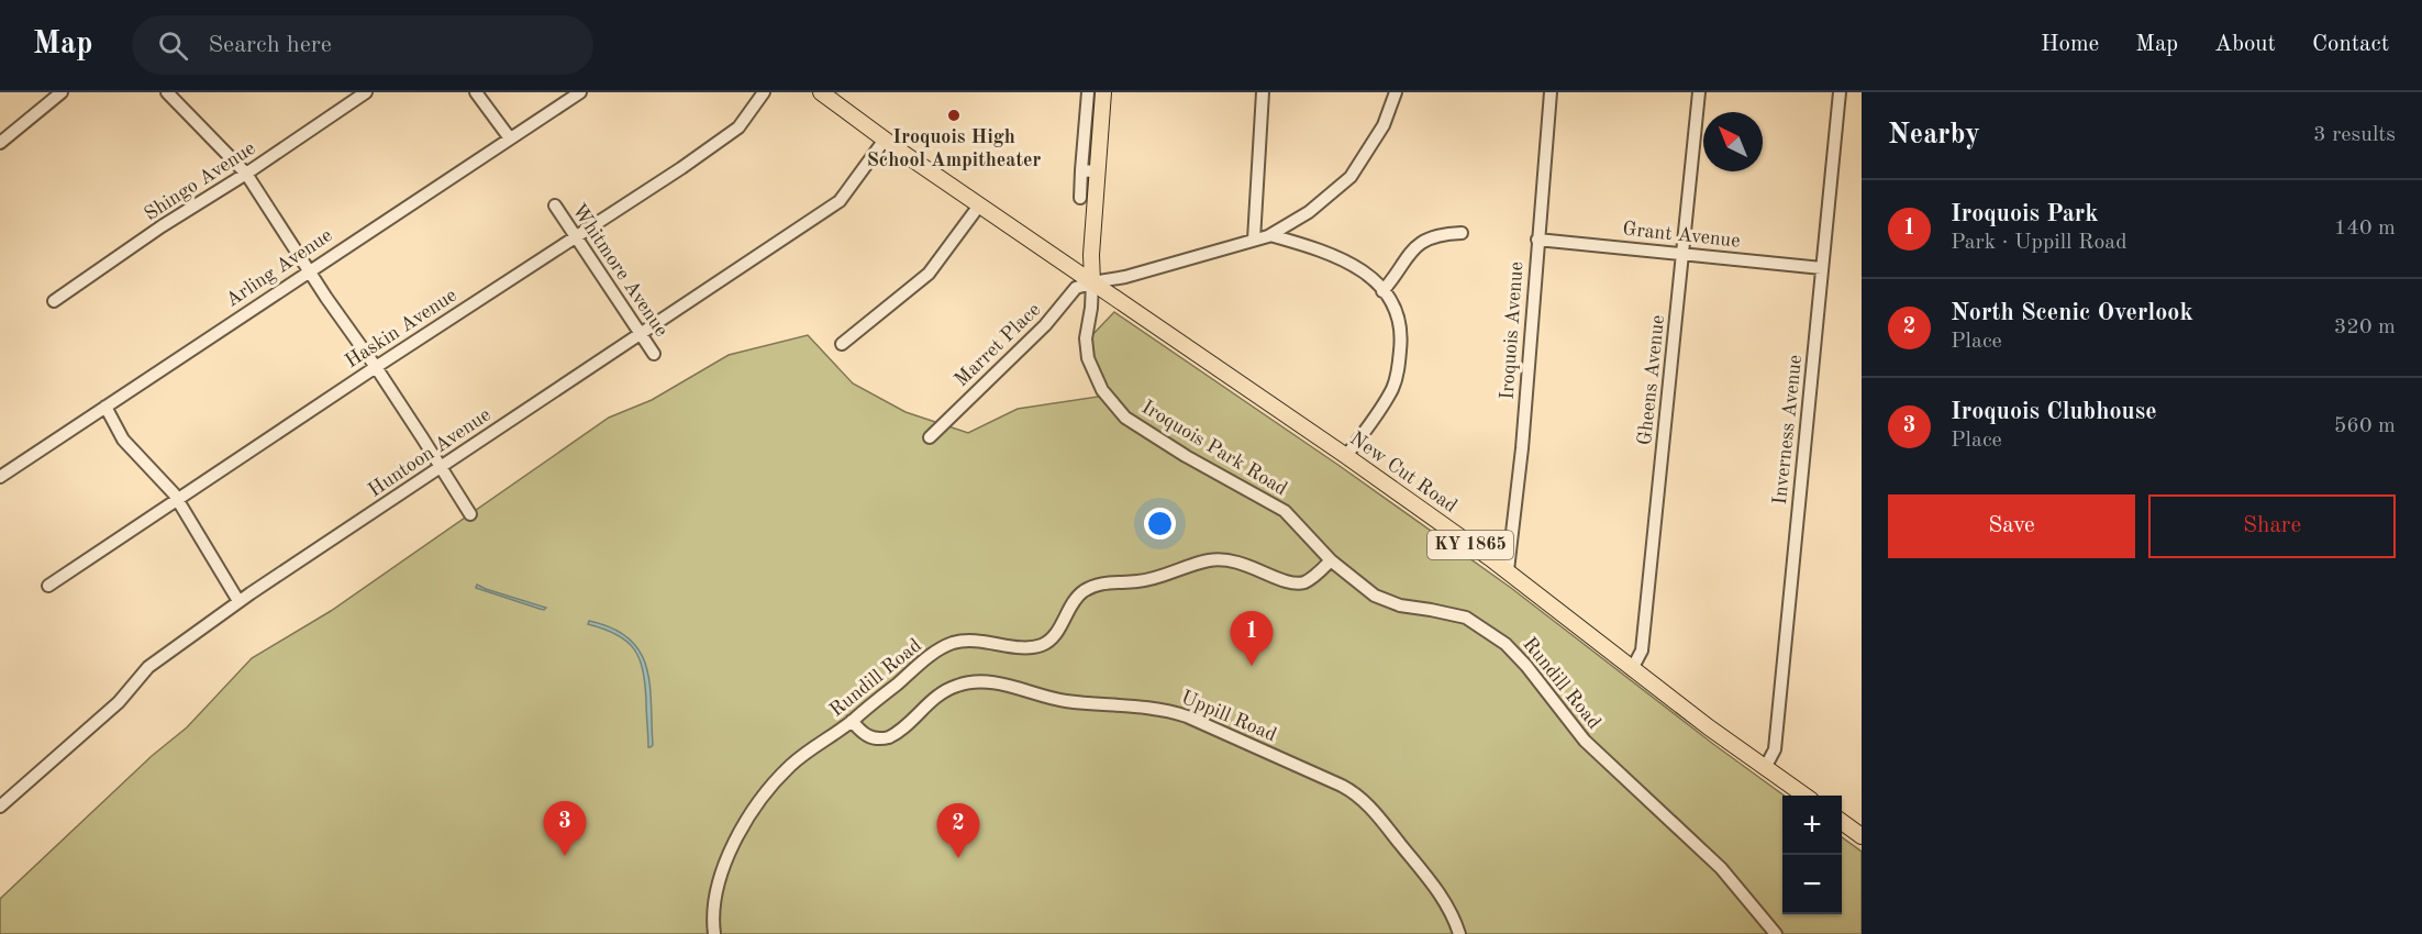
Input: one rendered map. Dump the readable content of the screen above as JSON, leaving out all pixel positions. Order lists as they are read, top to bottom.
{
  "streets": {
    "main road": ["New Cut Road", "KY 1865"],
    "street": [
      "Shingo Avenue",
      "Grant Avenue",
      "Arling Avenue",
      "Whitmore Avenue",
      "Haskin Avenue",
      "Iroquois Avenue",
      "Marret Place",
      "Gheens Avenue",
      "Inverness Avenue",
      "Iroquois Park Road",
      "Huntoon Avenue",
      "Rundill Road",
      "Uppill Road"
    ]
  },
  "crossings": [
    ["Grant Avenue", "Iroquois Avenue"],
    ["Grant Avenue", "Gheens Avenue"],
    ["Grant Avenue", "Inverness Avenue"],
    ["Whitmore Avenue", "Haskin Avenue"],
    ["Whitmore Avenue", "Huntoon Avenue"],
    ["Iroquois Avenue", "New Cut Road"],
    ["Marret Place", "Iroquois Park Road"],
    ["Marret Place", "New Cut Road"],
    ["Marret Place", "KY 1865"],
    ["Gheens Avenue", "New Cut Road"],
    ["Inverness Avenue", "New Cut Road"],
    ["Iroquois Park Road", "New Cut Road"],
    ["Iroquois Park Road", "KY 1865"],
    ["Iroquois Park Road", "Rundill Road"],
    ["Huntoon Avenue", "KY 1865"],
    ["New Cut Road", "KY 1865"],
    ["Rundill Road", "Uppill Road"]
  ],
  "places": ["Iroquois High School Ampitheater"],
  "north": "top left",
  "page": {
    "header": "Map",
    "search": "Search here",
    "nav": [
      "Home",
      "Map",
      "About",
      "Contact"
    ],
    "heading": ["Nearby", "3 results"],
    "list": [
      {
        "mark": "1",
        "name": "Iroquois Park",
        "note": "Park · Uppill Road",
        "value": "140 m"
      },
      {
        "mark": "2",
        "name": "North Scenic Overlook",
        "note": "Place",
        "value": "320 m"
      },
      {
        "mark": "3",
        "name": "Iroquois Clubhouse",
        "note": "Place",
        "value": "560 m"
      }
    ],
    "buttons": ["Save", "Share"],
    "pins": ["1", "3", "2"],
    "map_buttons": ["+", "−"]
  }
}
